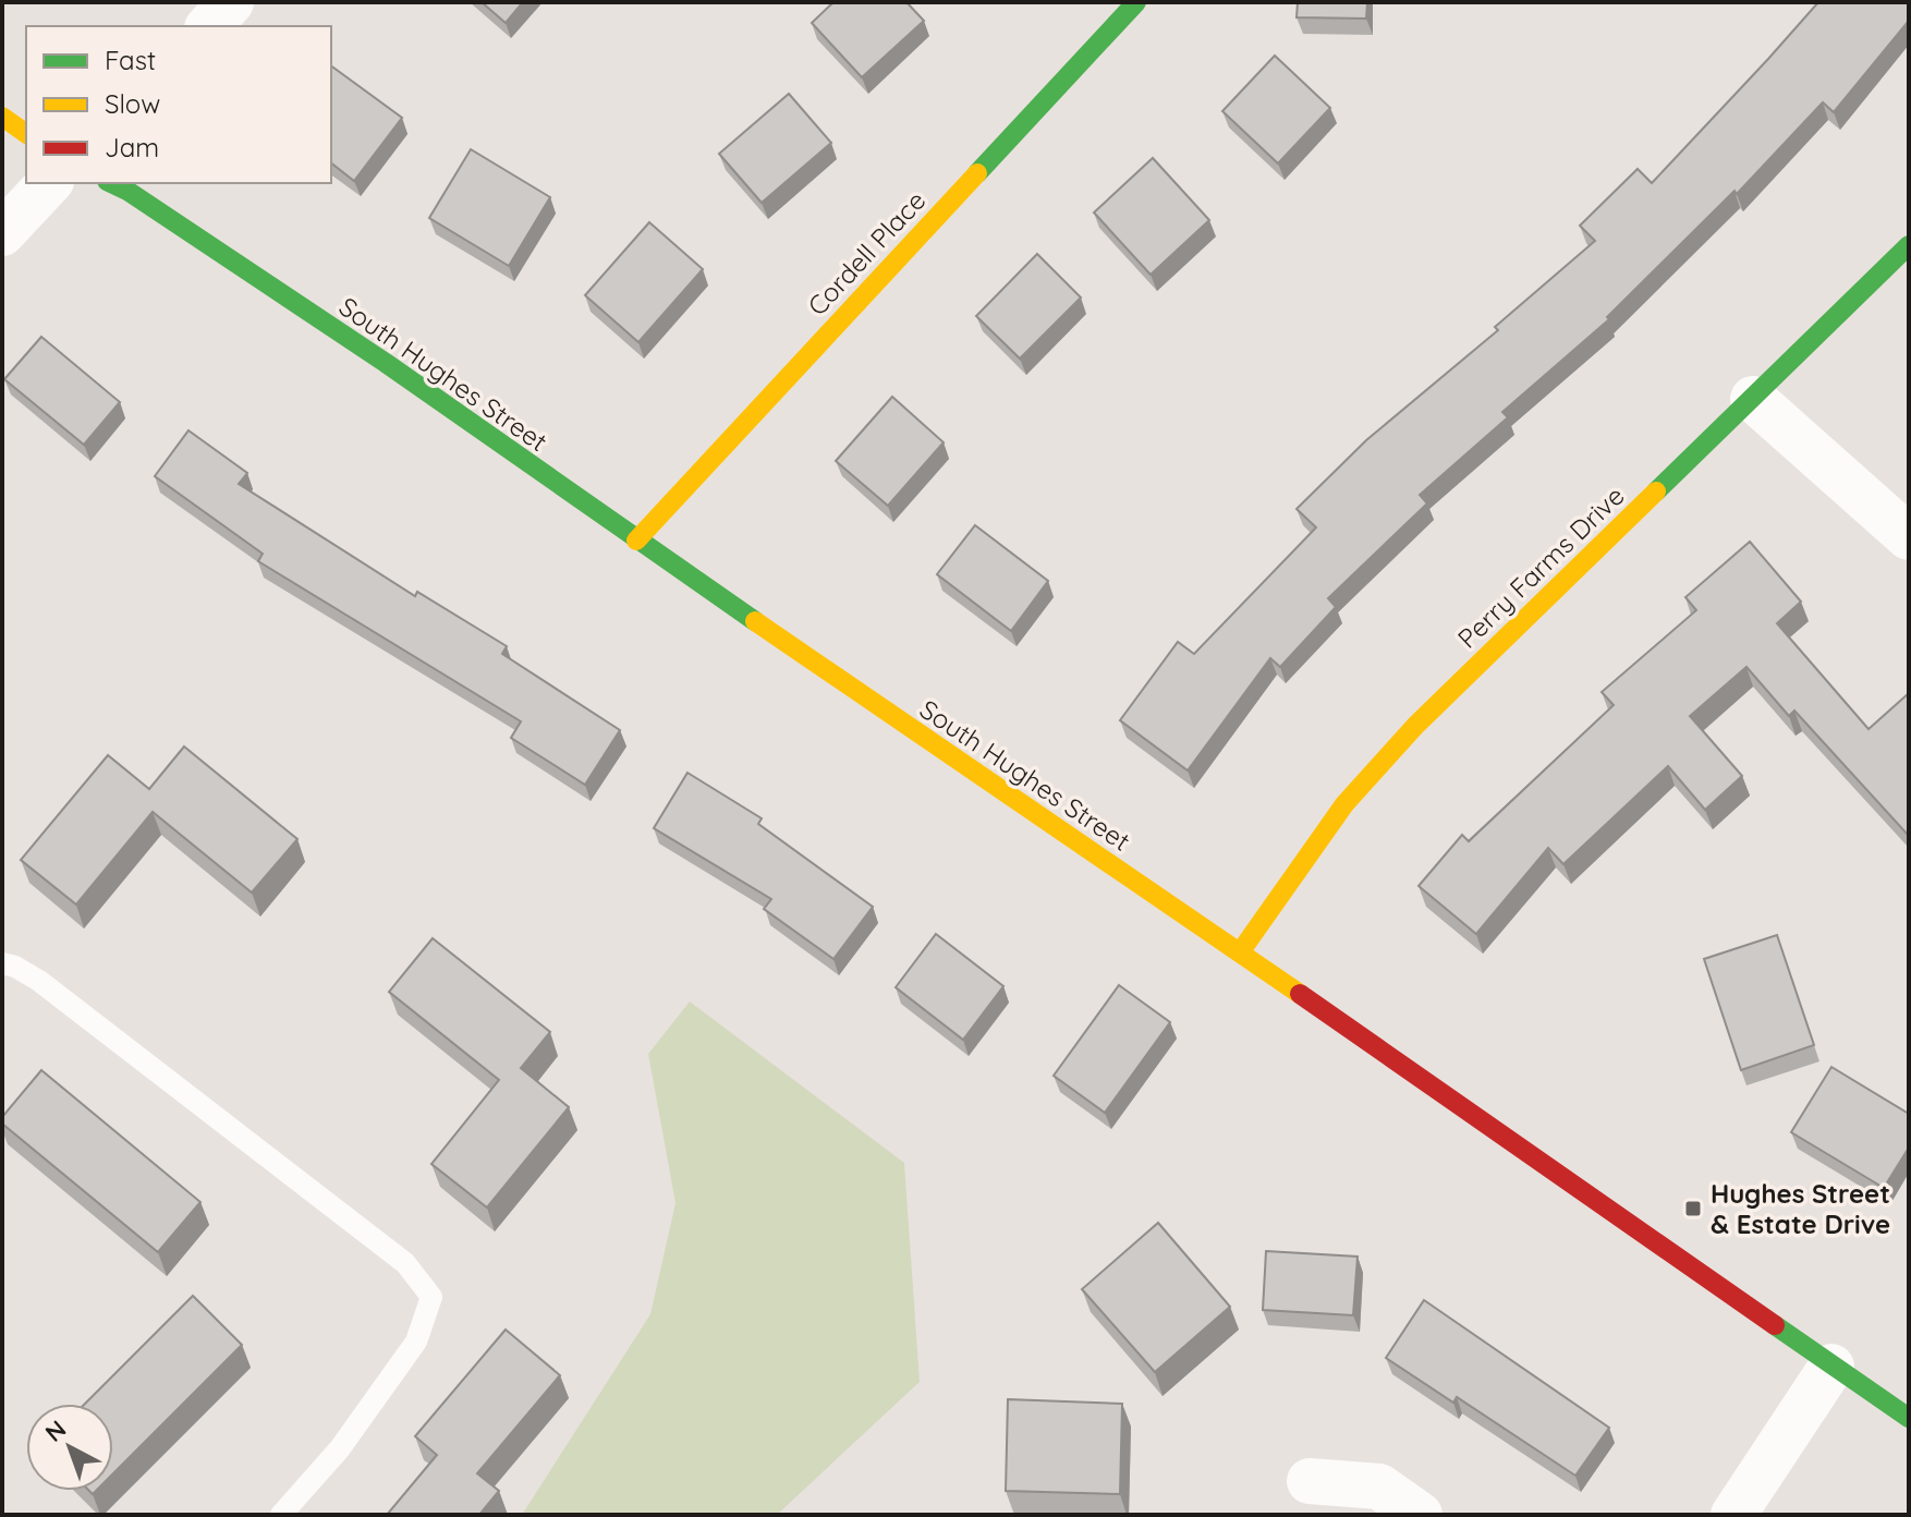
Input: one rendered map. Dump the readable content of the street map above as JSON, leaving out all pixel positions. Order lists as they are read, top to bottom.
{
  "streets": {
    "street": ["Cordell Place", "South Hughes Street", "Perry Farms Drive"]
  },
  "crossings": [
    ["Cordell Place", "South Hughes Street"],
    ["South Hughes Street", "Perry Farms Drive"]
  ],
  "places": {
    "transit": ["Hughes Street & Estate Drive"]
  },
  "legend": ["Fast", "Slow", "Jam"],
  "north": "top left"
}
